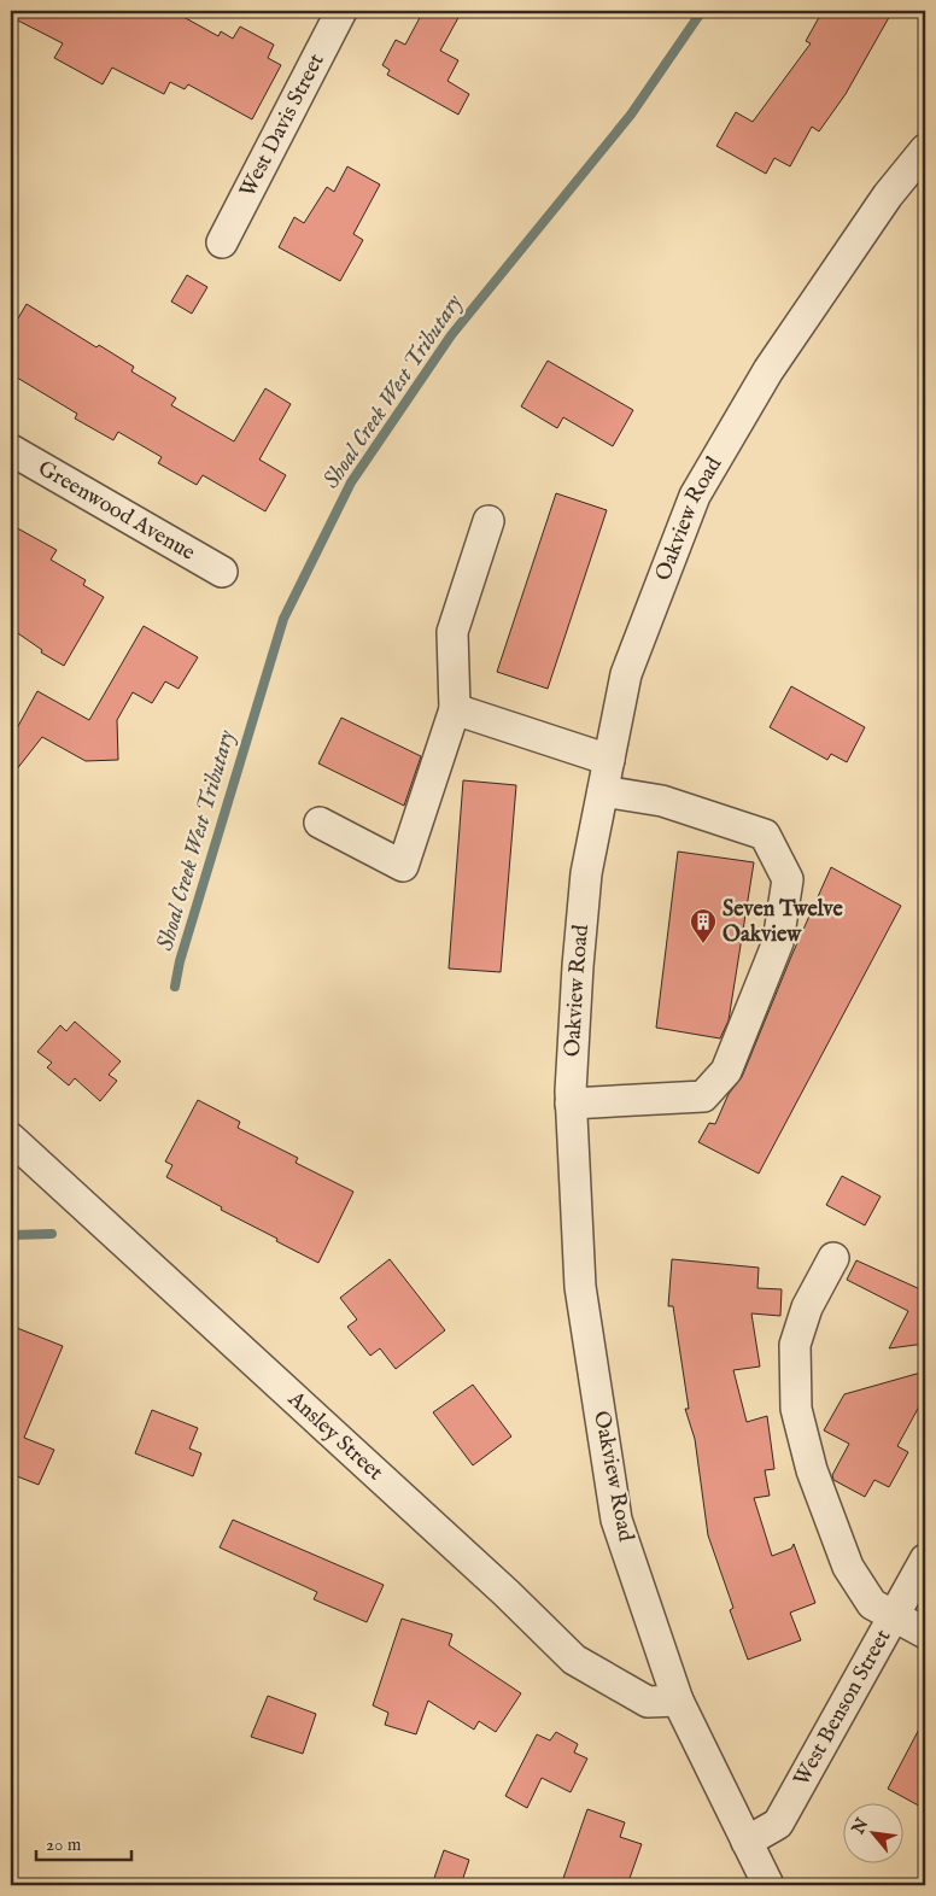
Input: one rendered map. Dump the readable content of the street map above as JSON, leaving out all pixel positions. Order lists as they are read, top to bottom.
{
  "streets": {
    "street": [
      "West Davis Street",
      "Greenwood Avenue",
      "Oakview Road",
      "Ansley Street",
      "West Benson Street"
    ]
  },
  "crossings": [
    ["Oakview Road", "Ansley Street"],
    ["Oakview Road", "West Benson Street"]
  ],
  "water": ["Shoal Creek West Tributary"],
  "places": {
    "building": ["Seven Twelve Oakview"]
  },
  "scale_bar": "20 m",
  "north": "top left"
}
